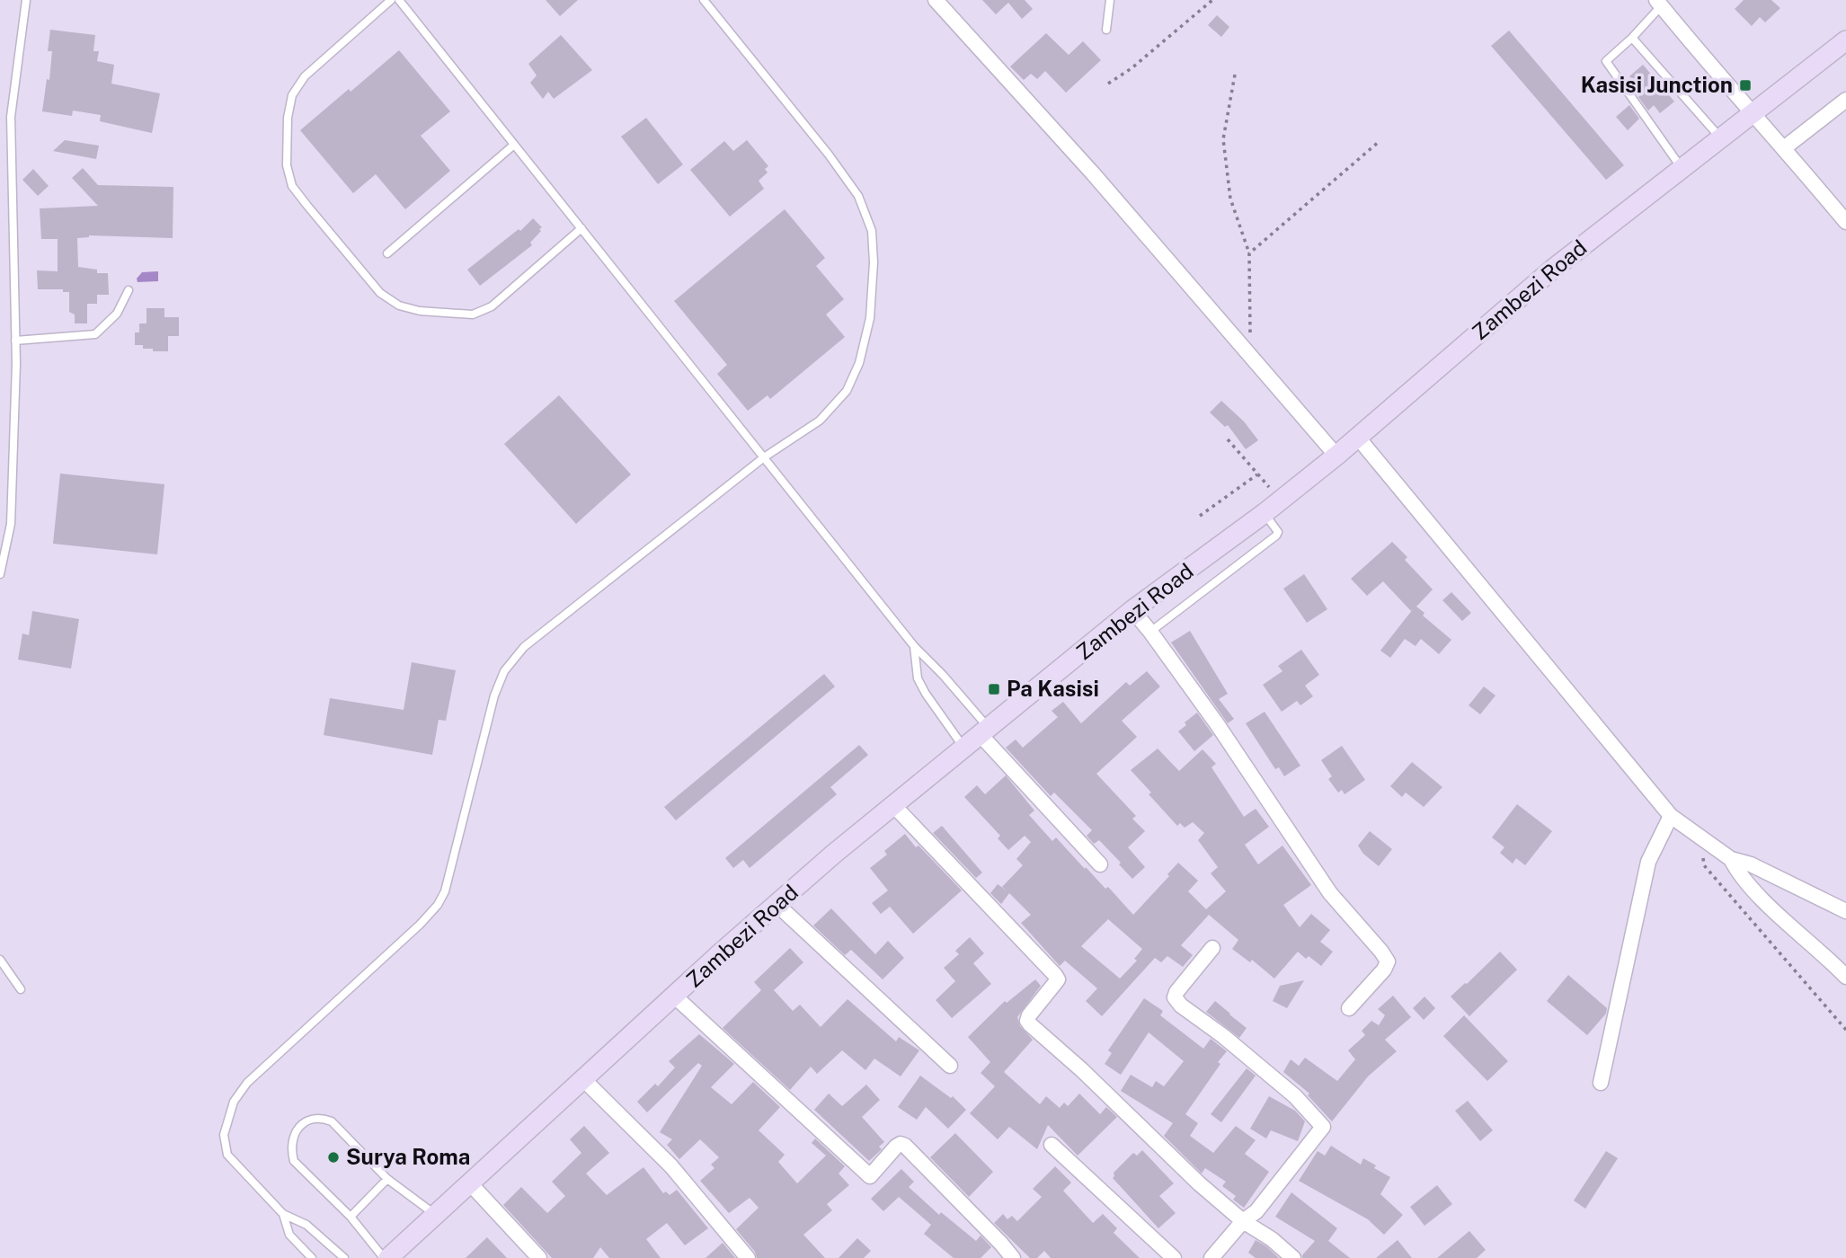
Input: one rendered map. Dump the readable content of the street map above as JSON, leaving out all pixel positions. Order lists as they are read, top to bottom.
{
  "streets": {
    "main road": ["Zambezi Road"]
  },
  "places": {
    "transit": ["Kasisi Junction", "Pa Kasisi"],
    "other": ["Surya Roma"]
  }
}
